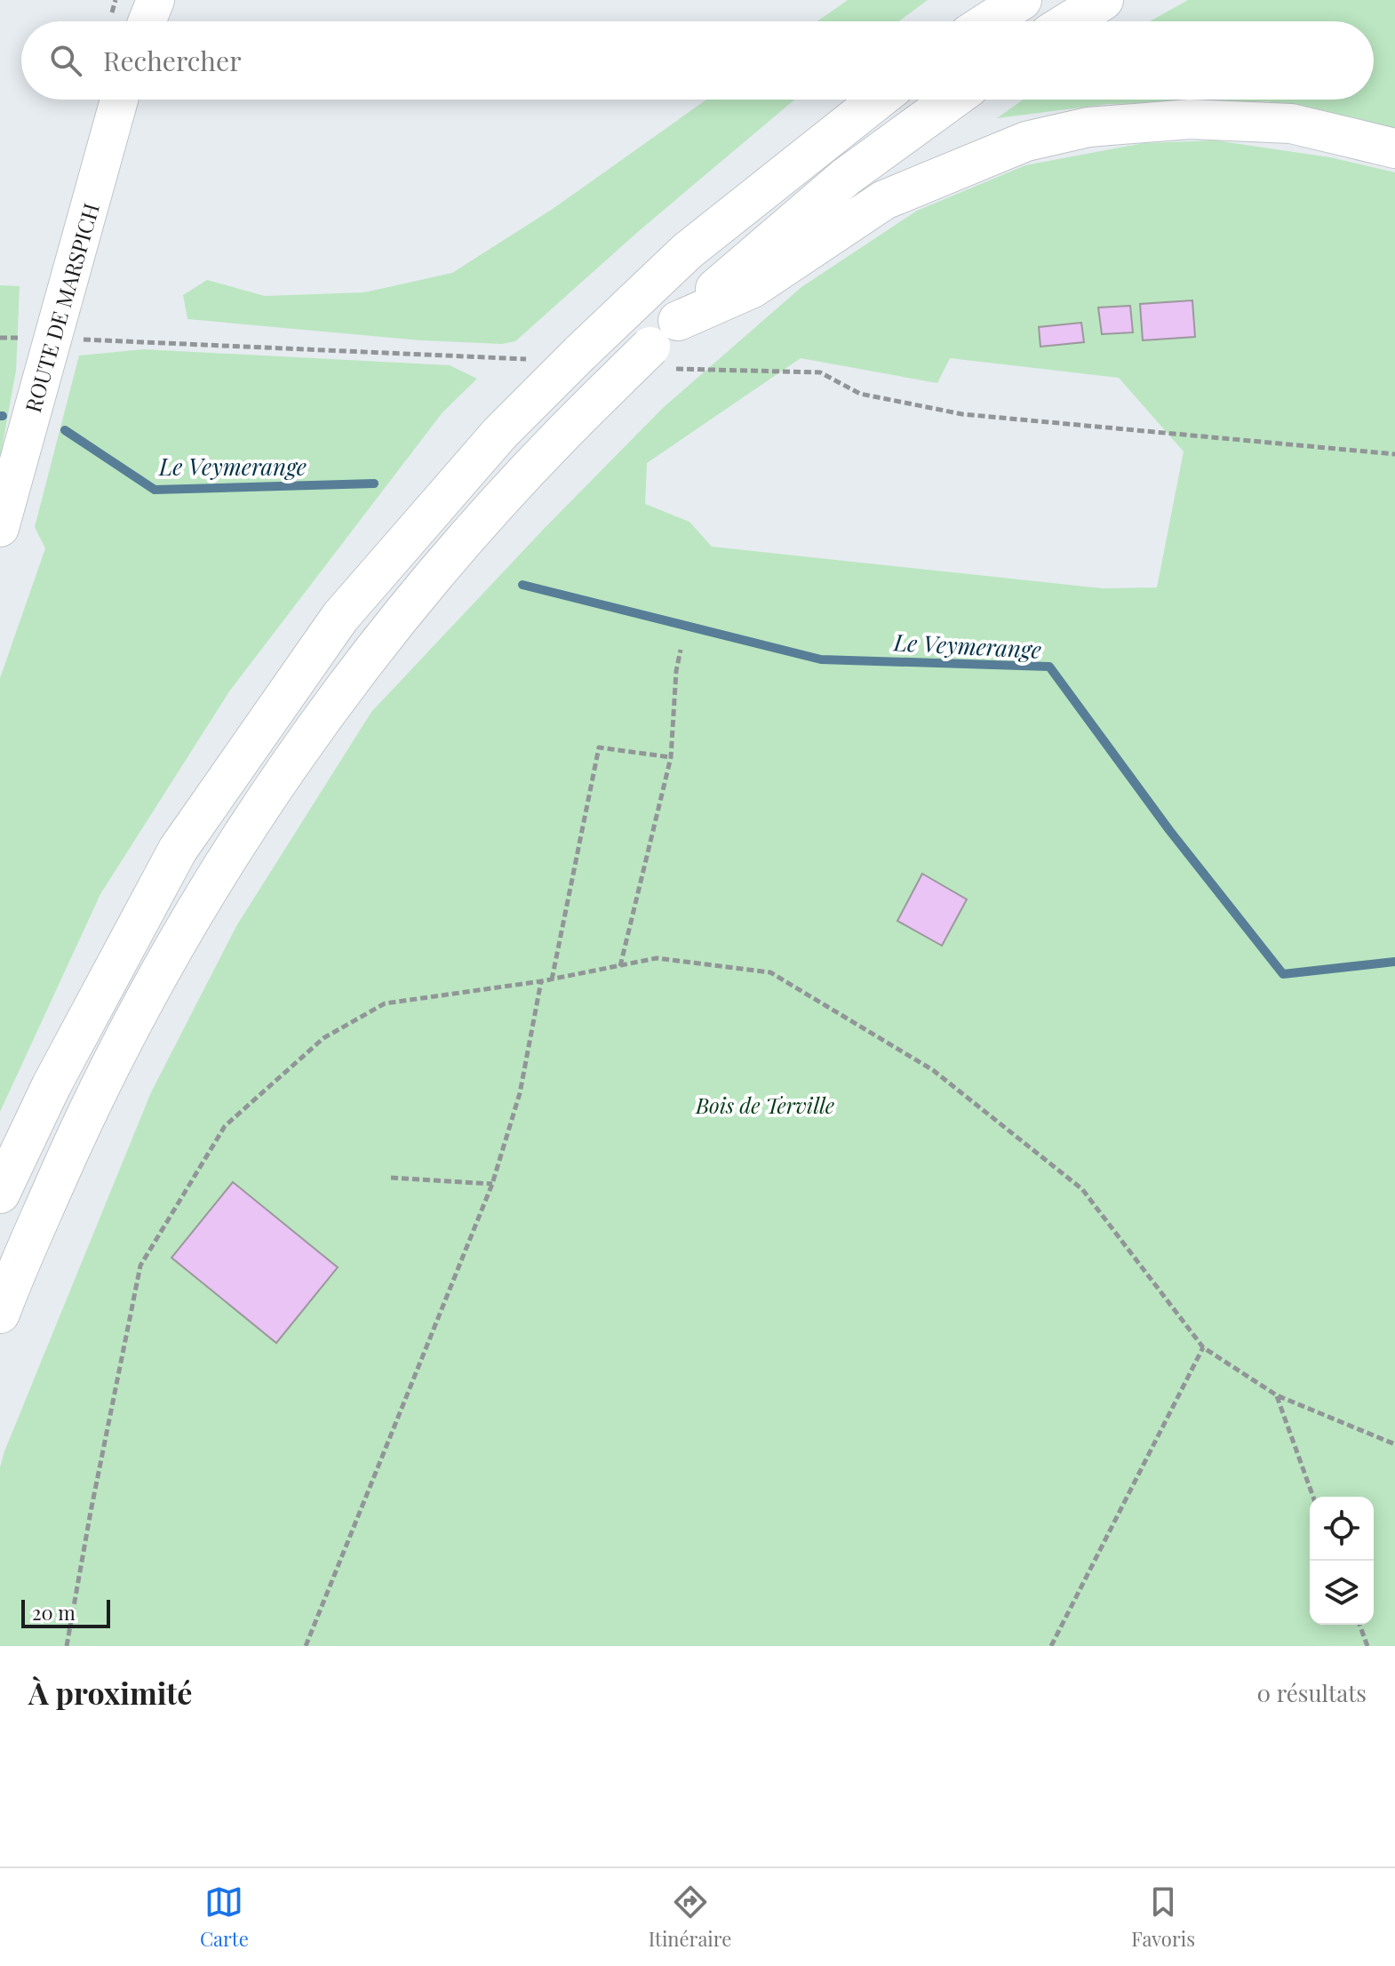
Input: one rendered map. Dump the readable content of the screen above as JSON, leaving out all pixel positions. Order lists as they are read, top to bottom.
{
  "streets": {
    "main road": ["ROUTE DE MARSPICH"]
  },
  "water": ["Le Veymerange"],
  "parks": ["Bois de Terville"],
  "scale_bar": "20 m",
  "page": {
    "search": "Rechercher",
    "scale": "20 m",
    "heading": ["À proximité", "0 résultats"],
    "nav": ["Carte", "Itinéraire", "Favoris"]
  }
}
